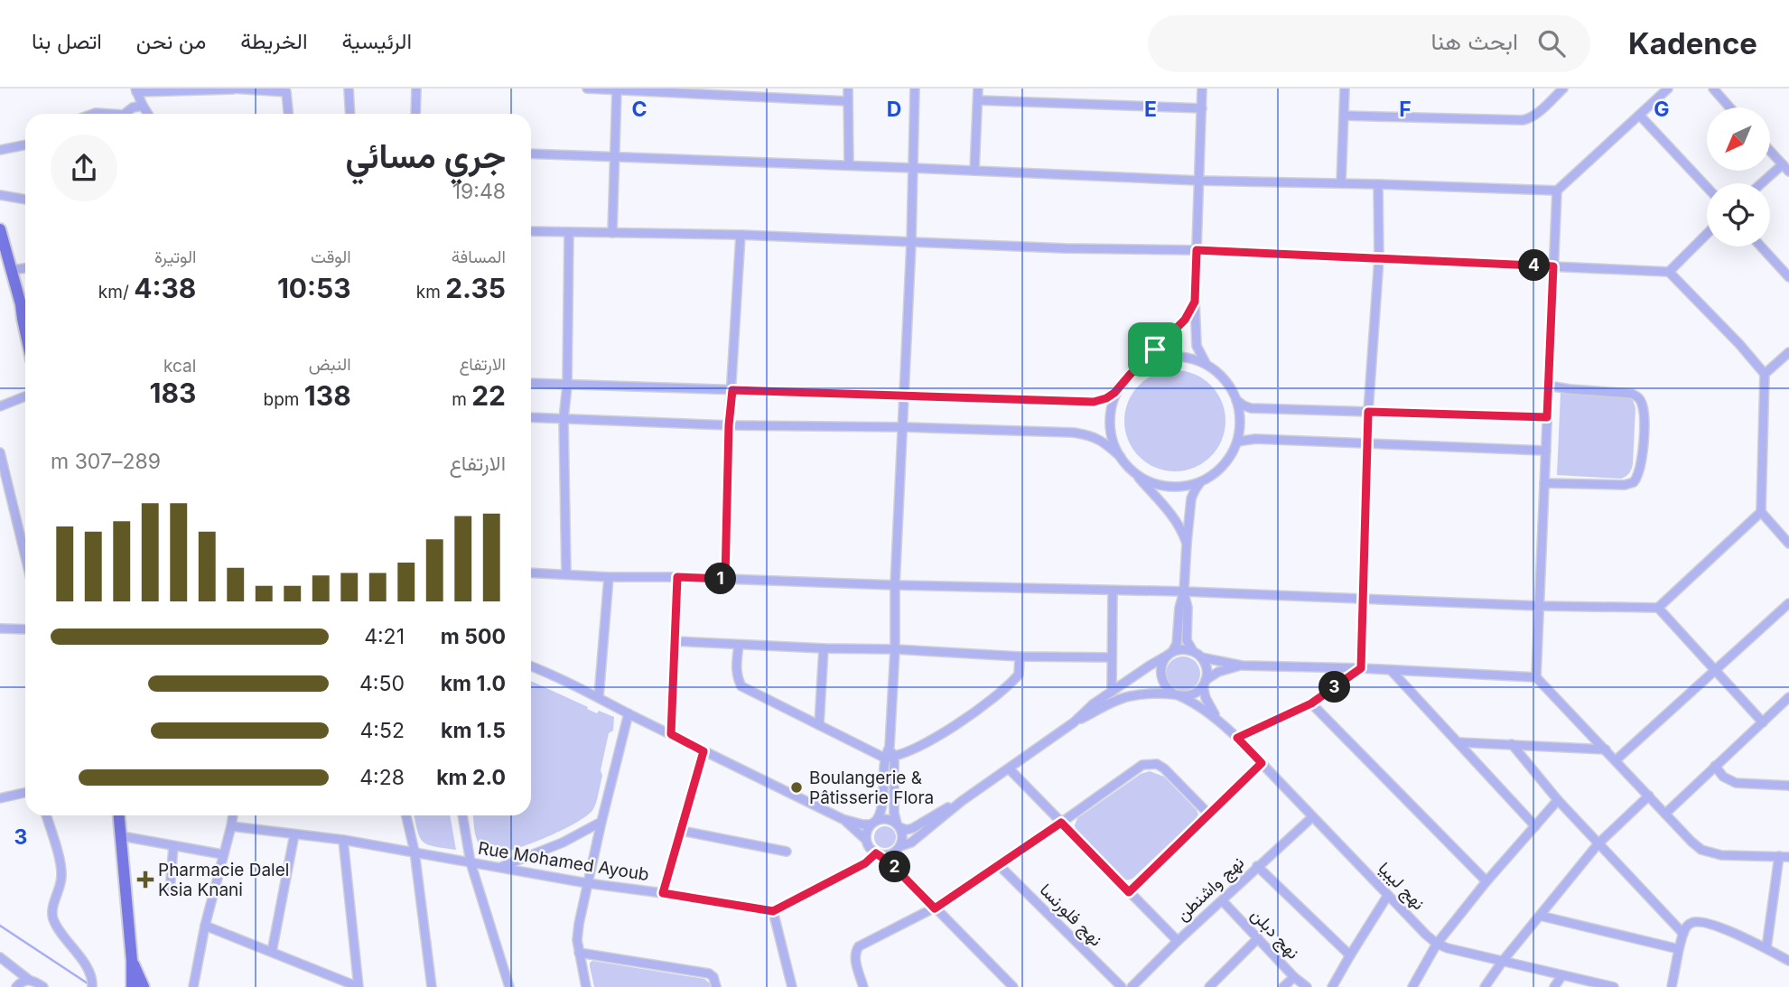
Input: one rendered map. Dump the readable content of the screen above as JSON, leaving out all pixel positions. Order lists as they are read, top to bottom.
{
  "streets": {
    "street": [
      "Rue Mohamed Ayoub",
      "نهج ليبيا",
      "نهج واشنطن",
      "نهج فلورنسا",
      "نهج دبلن"
    ]
  },
  "crossings": [
    ["نهج ليبيا", "نهج واشنطن"],
    ["نهج واشنطن", "نهج دبلن"]
  ],
  "places": {
    "other": ["Boulangerie & Pâtisserie Flora"],
    "health": ["Pharmacie Dalel Ksia Knani"]
  },
  "north": "bottom left",
  "page": {
    "header": "Kadence",
    "search": "ابحث هنا",
    "nav": [
      "الرئيسية",
      "الخريطة",
      "من نحن",
      "اتصل بنا"
    ],
    "heading": ["جري مسائي", "19:48"],
    "stats": [
      ["المسافة", "2.35 km"],
      ["الوقت", "10:53"],
      ["الوتيرة", "4:38 /km"],
      ["الارتفاع", "22 m"],
      ["النبض", "138 bpm"],
      ["kcal", "183"]
    ],
    "pins": [
      "4",
      "1",
      "3",
      "2"
    ],
    "chart": ["الارتفاع", "289–307 m"],
    "list": [
      {
        "name": "500 m",
        "note": "4:21"
      },
      {
        "name": "1.0 km",
        "note": "4:50"
      },
      {
        "name": "1.5 km",
        "note": "4:52"
      },
      {
        "name": "2.0 km",
        "note": "4:28"
      }
    ]
  },
  "grid": {
    "columns": [
      "C",
      "D",
      "E",
      "F",
      "G"
    ],
    "rows": ["3"]
  }
}
